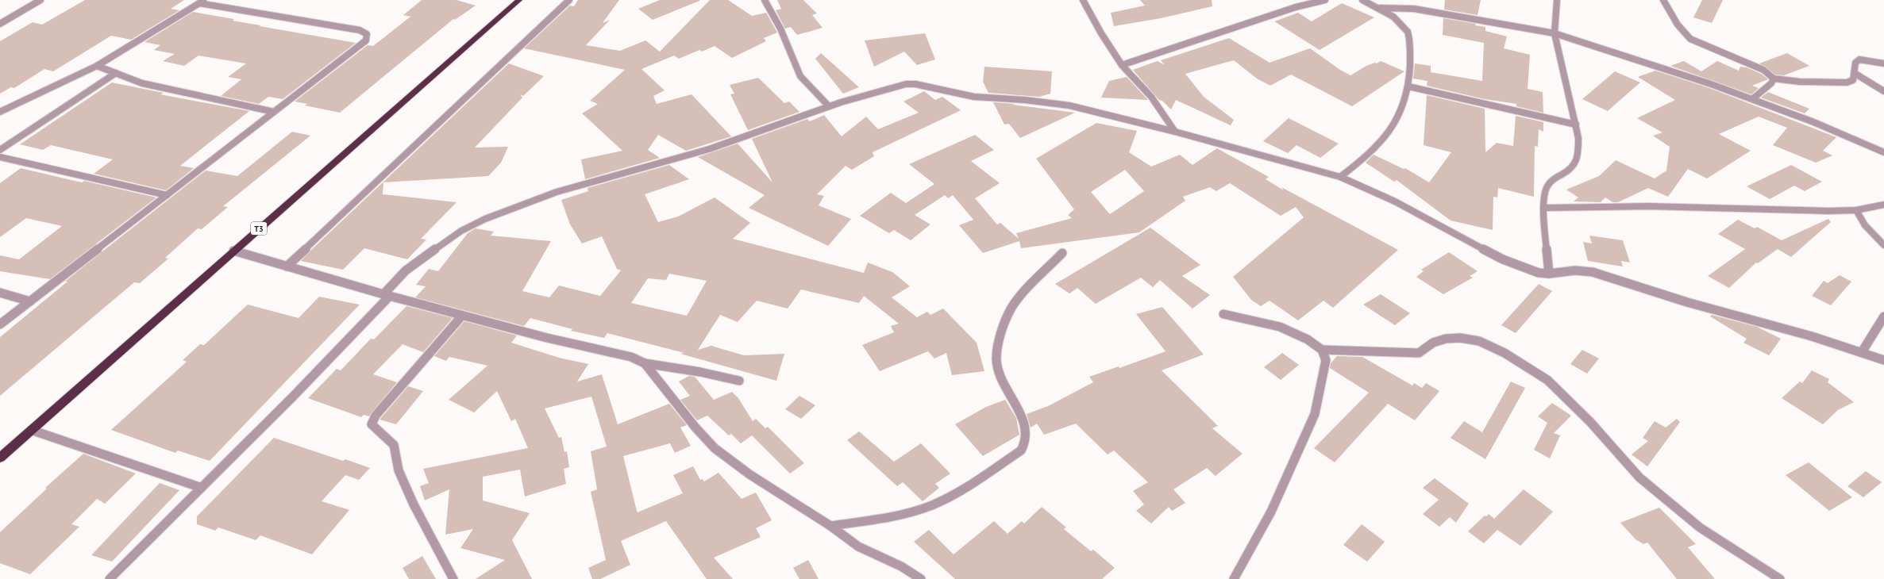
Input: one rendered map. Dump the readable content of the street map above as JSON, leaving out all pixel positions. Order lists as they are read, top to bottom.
{
  "streets": {
    "highway": ["T3"]
  }
}
